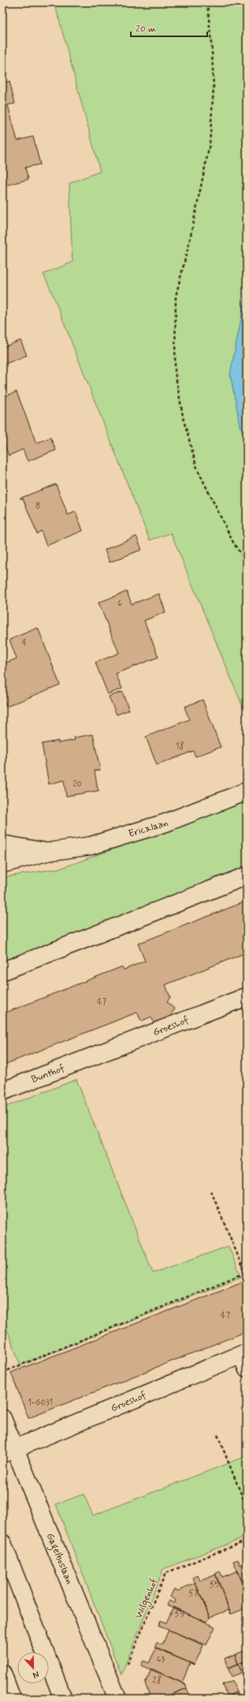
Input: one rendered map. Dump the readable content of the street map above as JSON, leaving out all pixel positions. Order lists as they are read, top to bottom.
{
  "streets": {
    "street": [
      "Ericalaan",
      "Groeshof",
      "Bunthof",
      "Gagelboslaan"
    ],
    "path": ["Wilgenhof"]
  },
  "crossings": [
    ["Groeshof", "Bunthof"],
    ["Groeshof", "Gagelboslaan"],
    ["Gagelboslaan", "Wilgenhof"]
  ],
  "house_numbers": [
    "8",
    "6",
    "4",
    "18",
    "20",
    "47",
    "47",
    "1-G031",
    "55",
    "57",
    "59",
    "63",
    "28"
  ],
  "scale_bar": "20 m",
  "north": "bottom"
}
